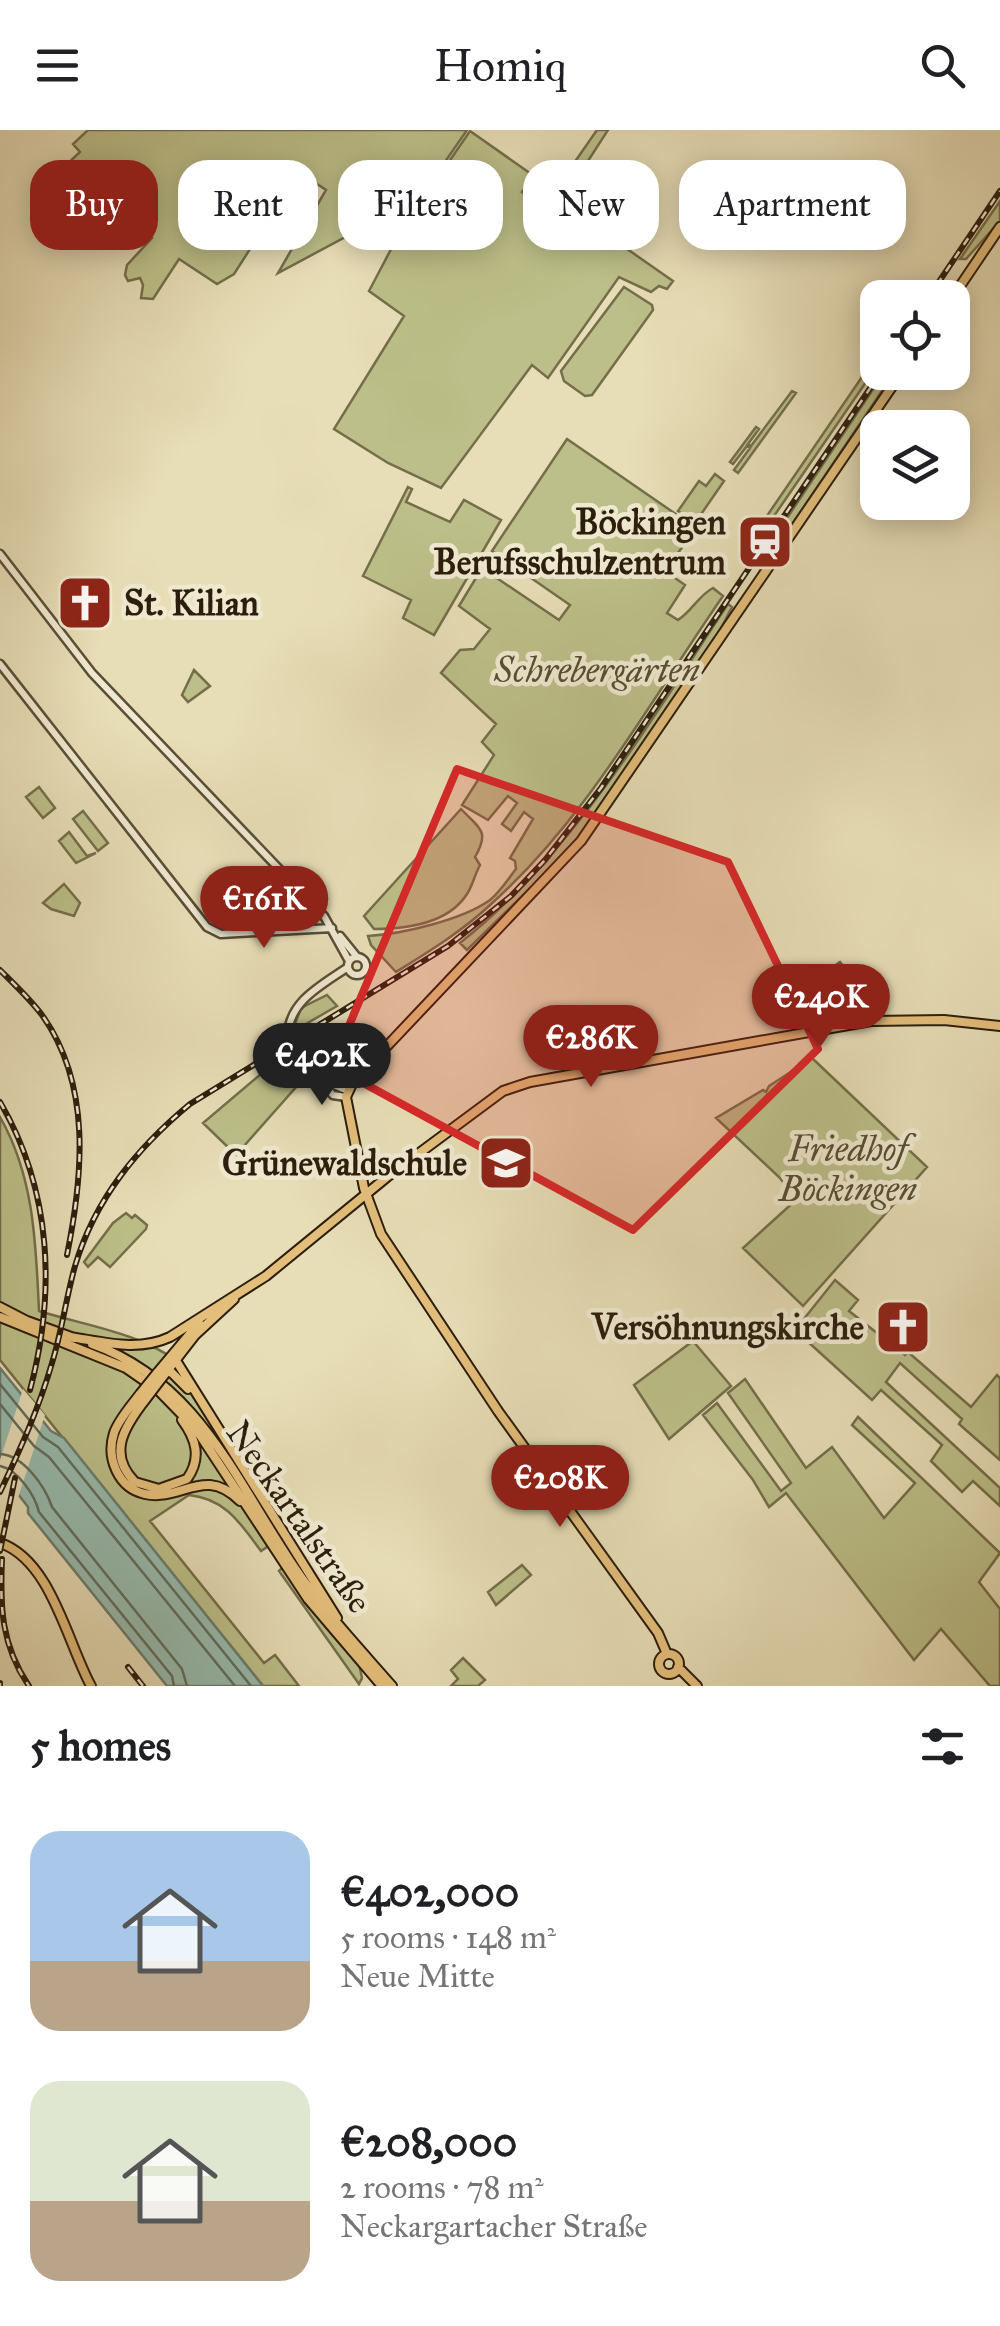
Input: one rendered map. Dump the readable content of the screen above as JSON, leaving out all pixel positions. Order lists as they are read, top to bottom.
{
  "streets": {
    "main road": ["Neckartalstraße"]
  },
  "parks": ["Schrebergärten", "Friedhof Böckingen"],
  "places": {
    "station": ["Böckingen Berufsschulzentrum"],
    "church": ["St. Kilian", "Versöhnungskirche"],
    "school or university": ["Grünewaldschule"]
  },
  "page": {
    "header": "Homiq",
    "chip": [
      "Buy",
      "Rent",
      "Filters",
      "New",
      "Apartment"
    ],
    "price": [
      "€161K",
      "€240K",
      "€286K",
      "€402K",
      "€208K"
    ],
    "heading": "5 homes",
    "list": [
      {
        "name": "€402,000",
        "note": "5 rooms · 148 m² · Neue Mitte"
      },
      {
        "name": "€208,000",
        "note": "2 rooms · 78 m² · Neckargartacher Straße"
      }
    ]
  }
}
